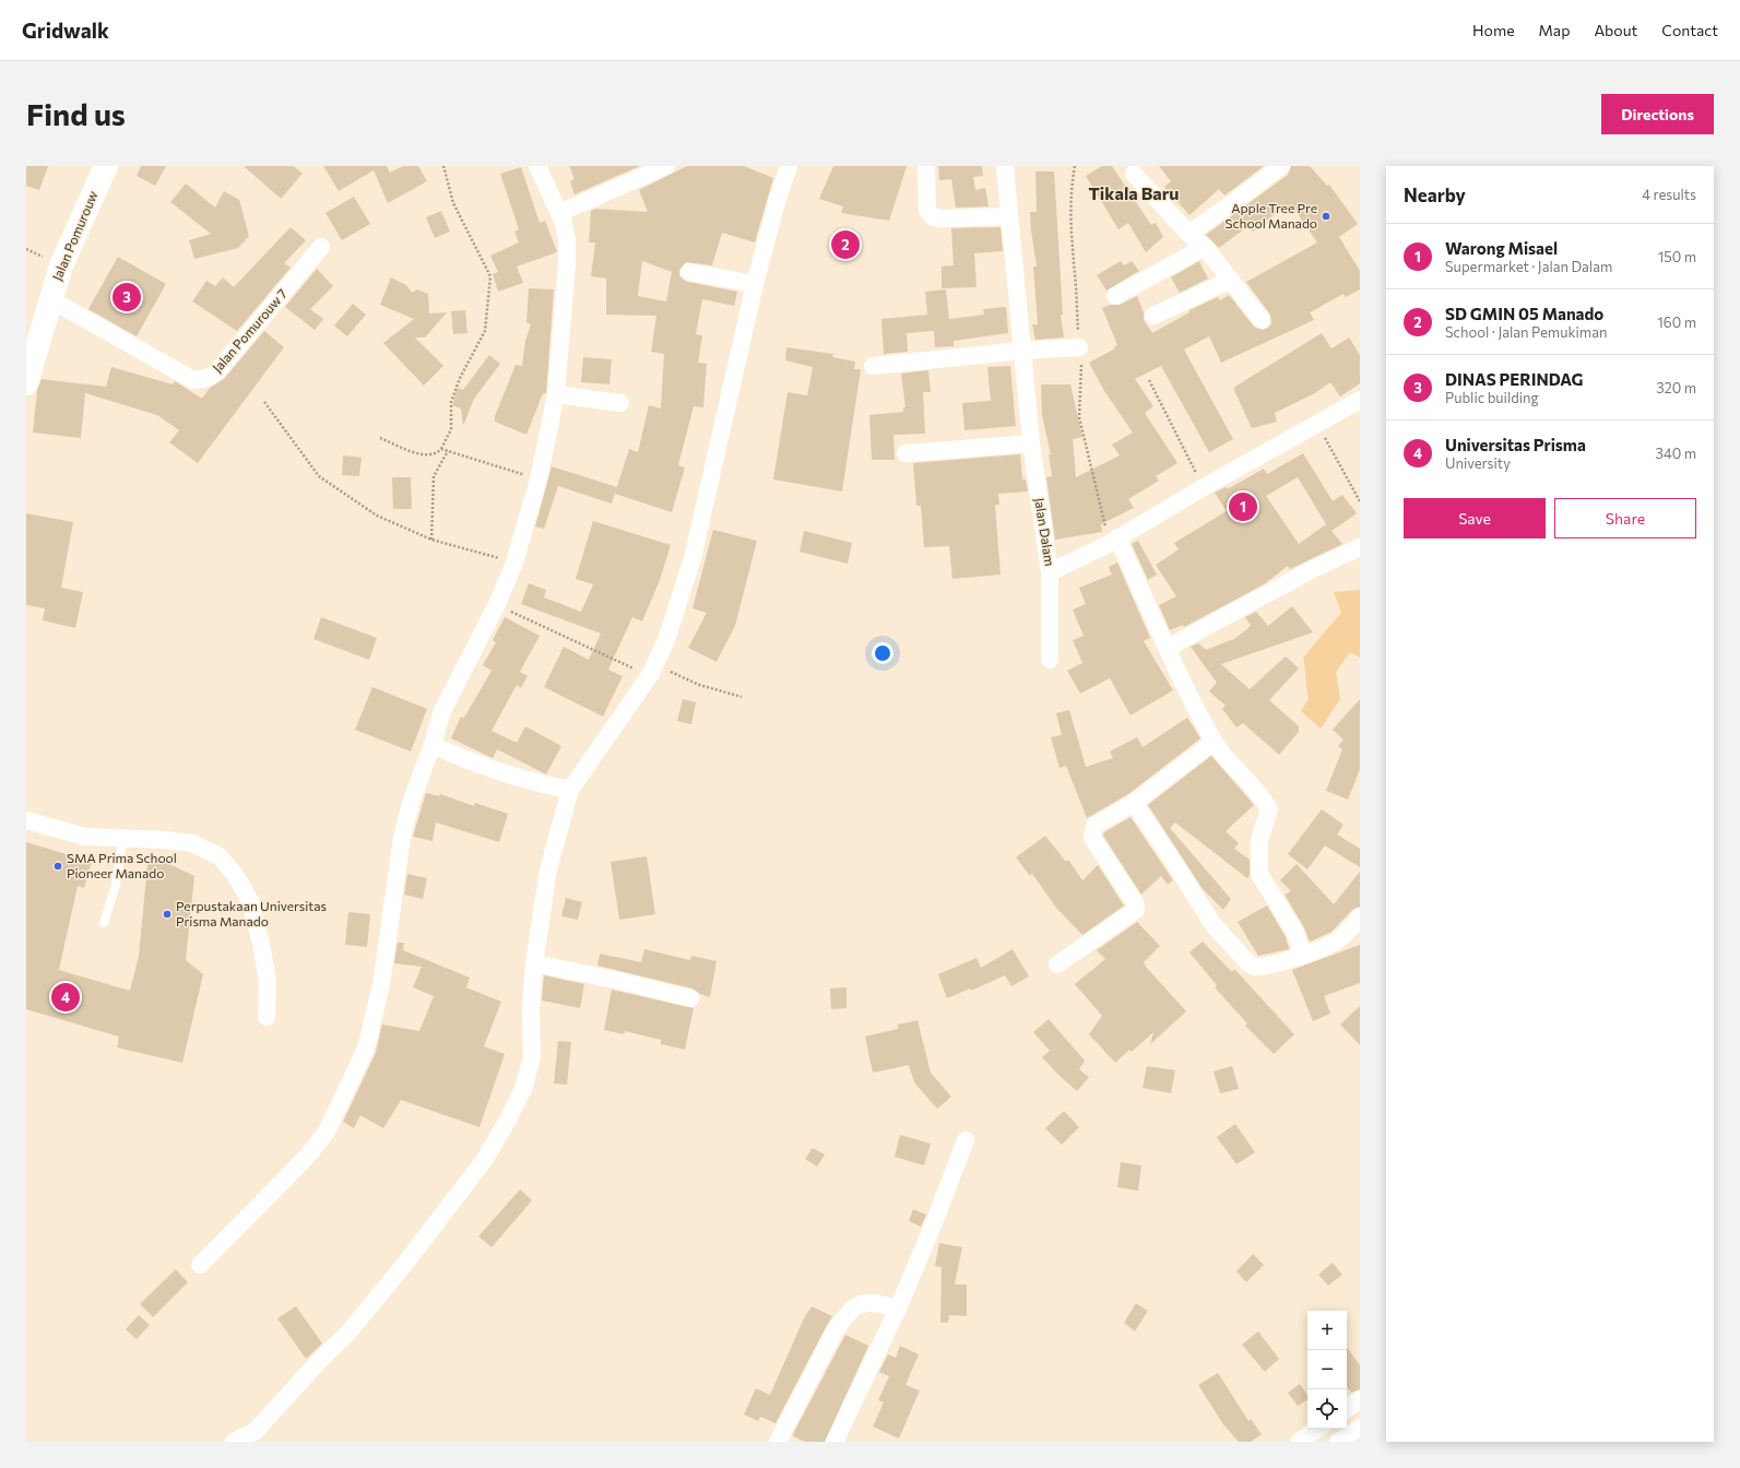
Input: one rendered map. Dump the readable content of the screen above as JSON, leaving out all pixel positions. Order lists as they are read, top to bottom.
{
  "streets": {
    "main road": ["Jalan Pomurouw"],
    "street": ["Jalan Pomurouw 7", "Jalan Dalam"]
  },
  "crossings": [
    ["Jalan Pomurouw", "Jalan Pomurouw 7"]
  ],
  "districts": ["Tikala Baru"],
  "places": ["Apple Tree Pre School Manado", "SMA Prima School Pioneer Manado", "Perpustakaan Universitas Prisma Manado"],
  "page": {
    "header": "Gridwalk",
    "nav": [
      "Home",
      "Map",
      "About",
      "Contact"
    ],
    "buttons": [
      "Directions",
      ["Save", "Share"]
    ],
    "title": "Find us",
    "heading": ["Nearby", "4 results"],
    "list": [
      {
        "mark": "1",
        "name": "Warong Misael",
        "note": "Supermarket · Jalan Dalam",
        "value": "150 m"
      },
      {
        "mark": "2",
        "name": "SD GMIN 05 Manado",
        "note": "School · Jalan Pemukiman",
        "value": "160 m"
      },
      {
        "mark": "3",
        "name": "DINAS PERINDAG",
        "note": "Public building",
        "value": "320 m"
      },
      {
        "mark": "4",
        "name": "Universitas Prisma",
        "note": "University",
        "value": "340 m"
      }
    ],
    "pins": [
      "2",
      "3",
      "1",
      "4"
    ],
    "map_buttons": ["+", "−"]
  }
}
